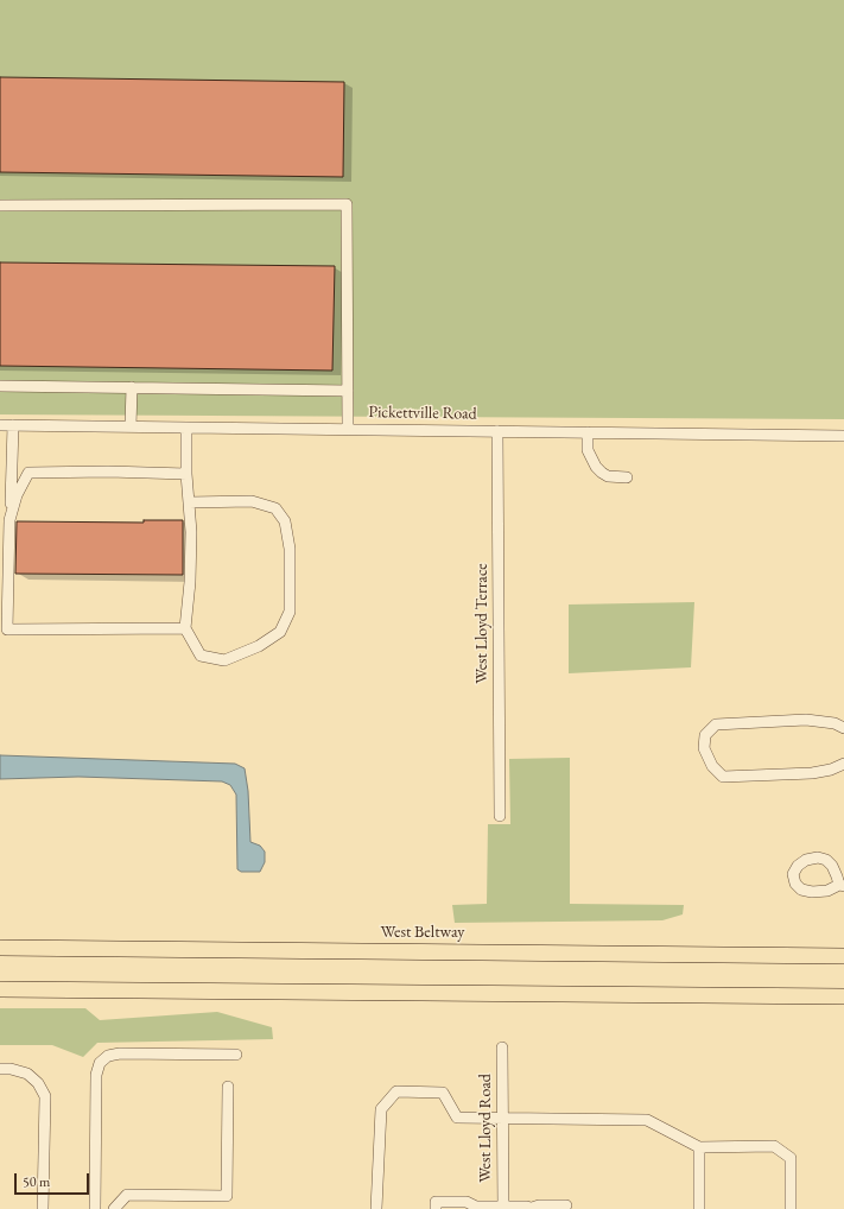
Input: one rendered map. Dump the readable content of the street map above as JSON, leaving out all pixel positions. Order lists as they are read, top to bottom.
{
  "streets": {
    "highway": ["West Beltway"],
    "street": ["Pickettville Road", "West Lloyd Terrace", "West Lloyd Road"]
  },
  "crossings": [
    ["Pickettville Road", "West Lloyd Terrace"]
  ],
  "scale_bar": "50 m"
}
